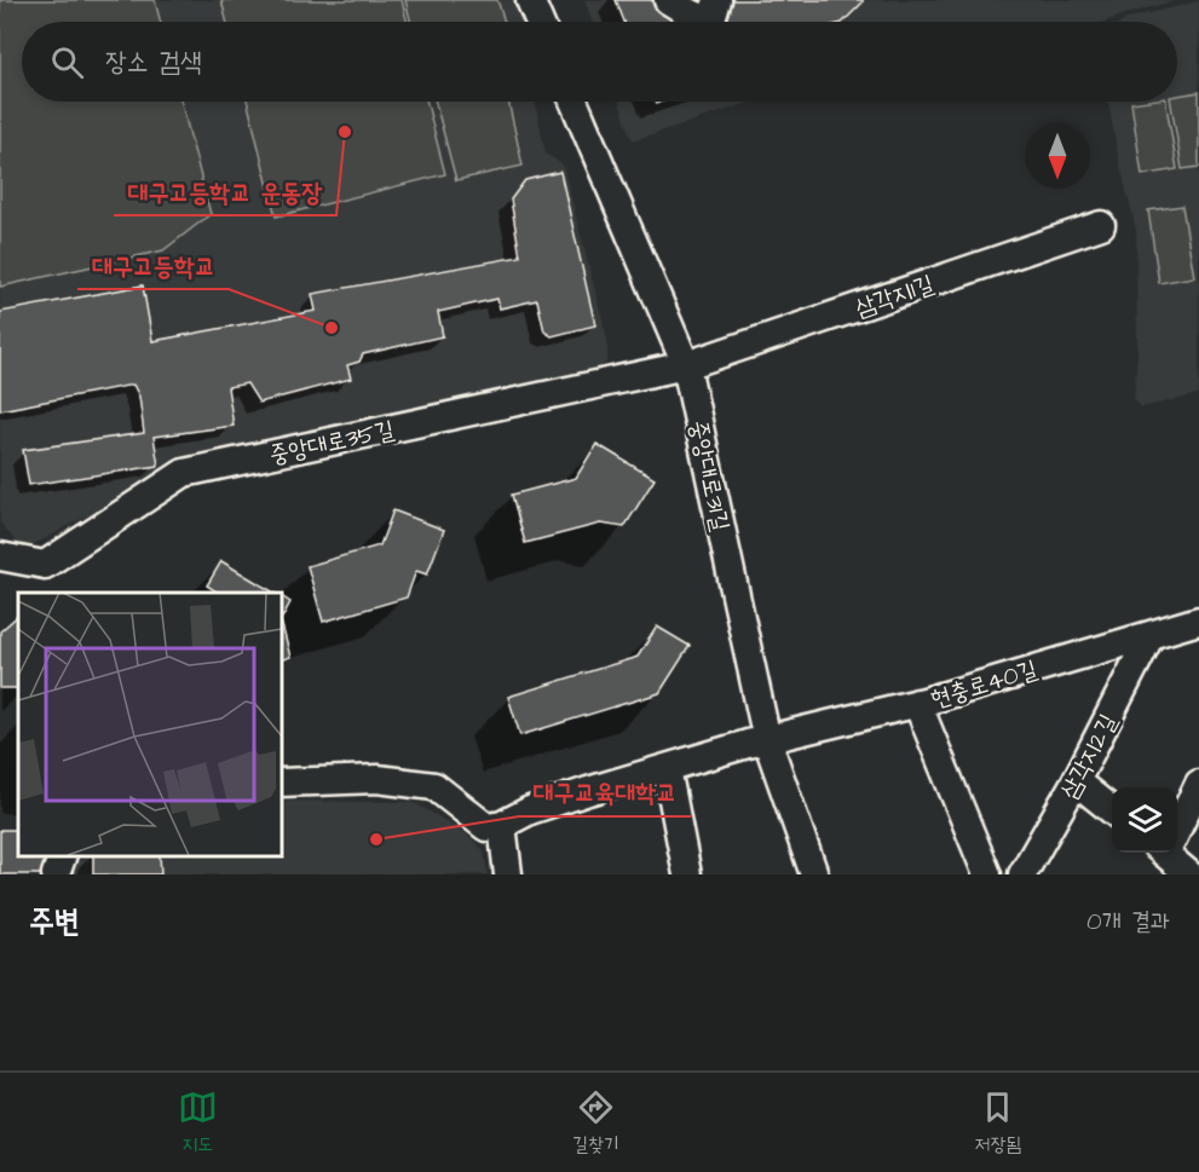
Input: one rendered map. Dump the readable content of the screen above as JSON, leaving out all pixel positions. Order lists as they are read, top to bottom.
{
  "streets": {
    "street": [
      "삼각지1길",
      "중앙대로35길",
      "중앙대로31길",
      "현충로40길",
      "삼각지2길"
    ]
  },
  "crossings": [
    ["삼각지1길", "중앙대로35길"],
    ["삼각지1길", "중앙대로31길"],
    ["중앙대로35길", "중앙대로31길"],
    ["중앙대로31길", "현충로40길"],
    ["현충로40길", "삼각지2길"]
  ],
  "places": ["대구고등학교 운동장", "대구고등학교", "대구교육대학교"],
  "north": "bottom",
  "page": {
    "search": "장소 검색",
    "heading": ["주변", "0개 결과"],
    "nav": ["지도", "길찾기", "저장됨"]
  }
}
